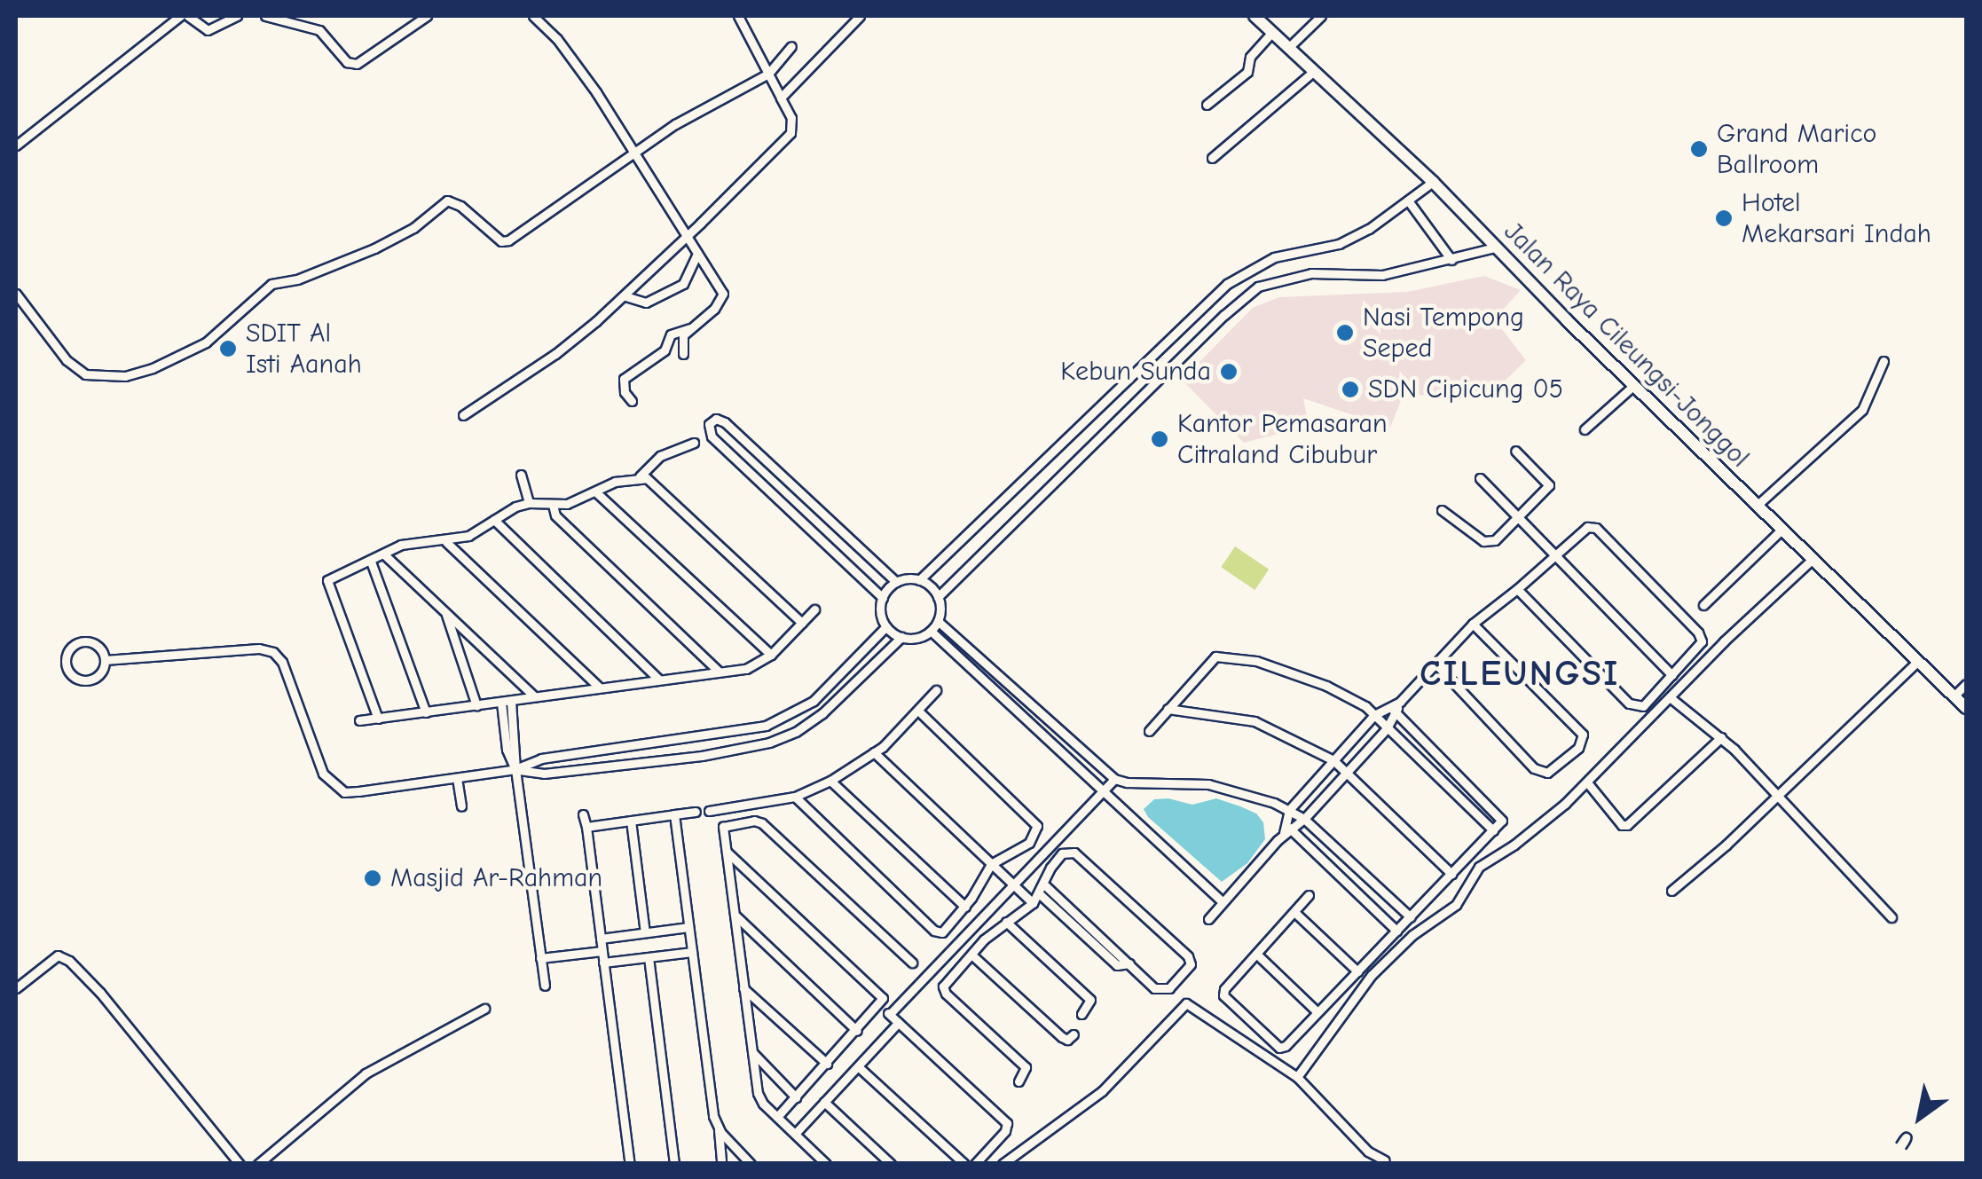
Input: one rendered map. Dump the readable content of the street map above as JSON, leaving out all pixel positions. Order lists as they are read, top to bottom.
{
  "streets": {
    "main road": ["Jalan Raya Cileungsi-Jonggol"]
  },
  "districts": ["CILEUNGSI"],
  "places": [
    "Grand Marico Ballroom",
    "Hotel Mekarsari Indah",
    "Nasi Tempong Seped",
    "SDIT Al Isti Aanah",
    "Kebun Sunda",
    "SDN Cipicung 05",
    "Kantor Pemasaran Citraland Cibubur",
    "Masjid Ar-Rahman"
  ],
  "north": "bottom left"
}
